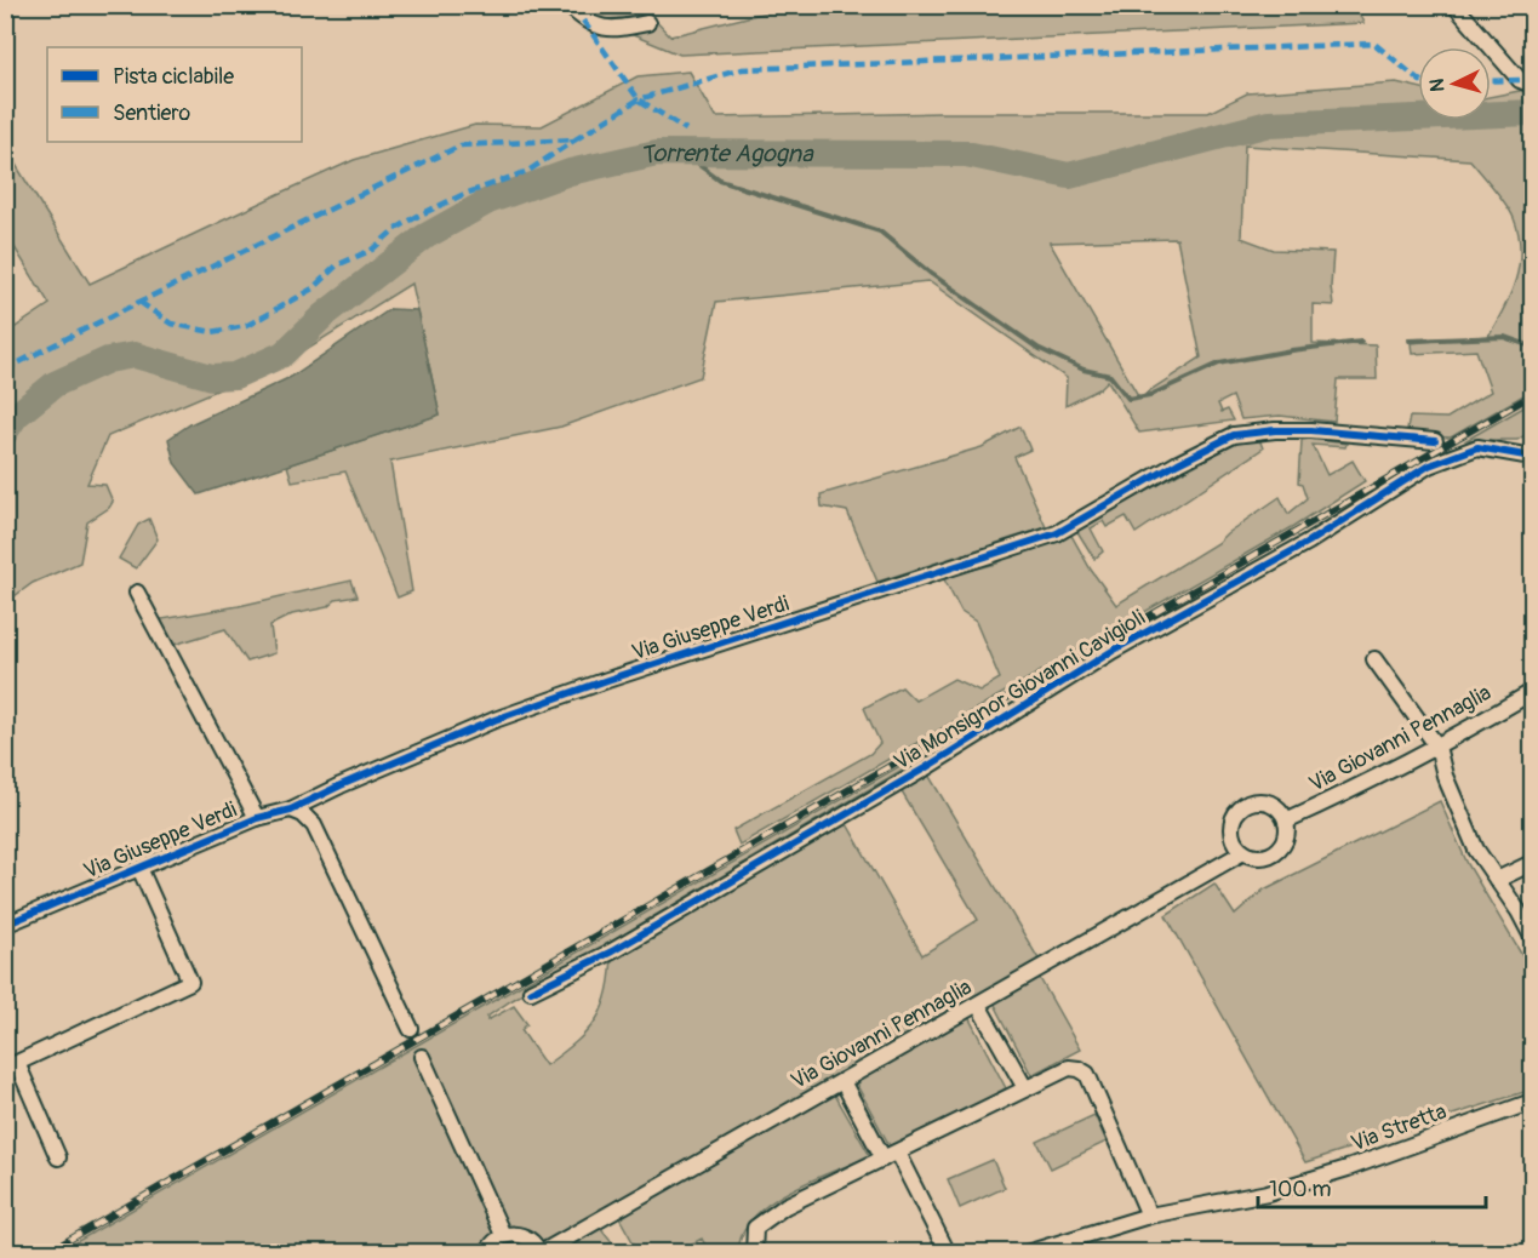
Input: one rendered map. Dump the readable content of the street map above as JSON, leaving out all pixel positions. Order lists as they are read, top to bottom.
{
  "streets": {
    "street": [
      "Via Giuseppe Verdi",
      "Via Monsignor Giovanni Cavigioli",
      "Via Giovanni Pennaglia",
      "Via Stretta"
    ]
  },
  "water": ["Torrente Agogna"],
  "legend": ["Pista ciclabile", "Sentiero"],
  "scale_bar": "100 m",
  "north": "left"
}
